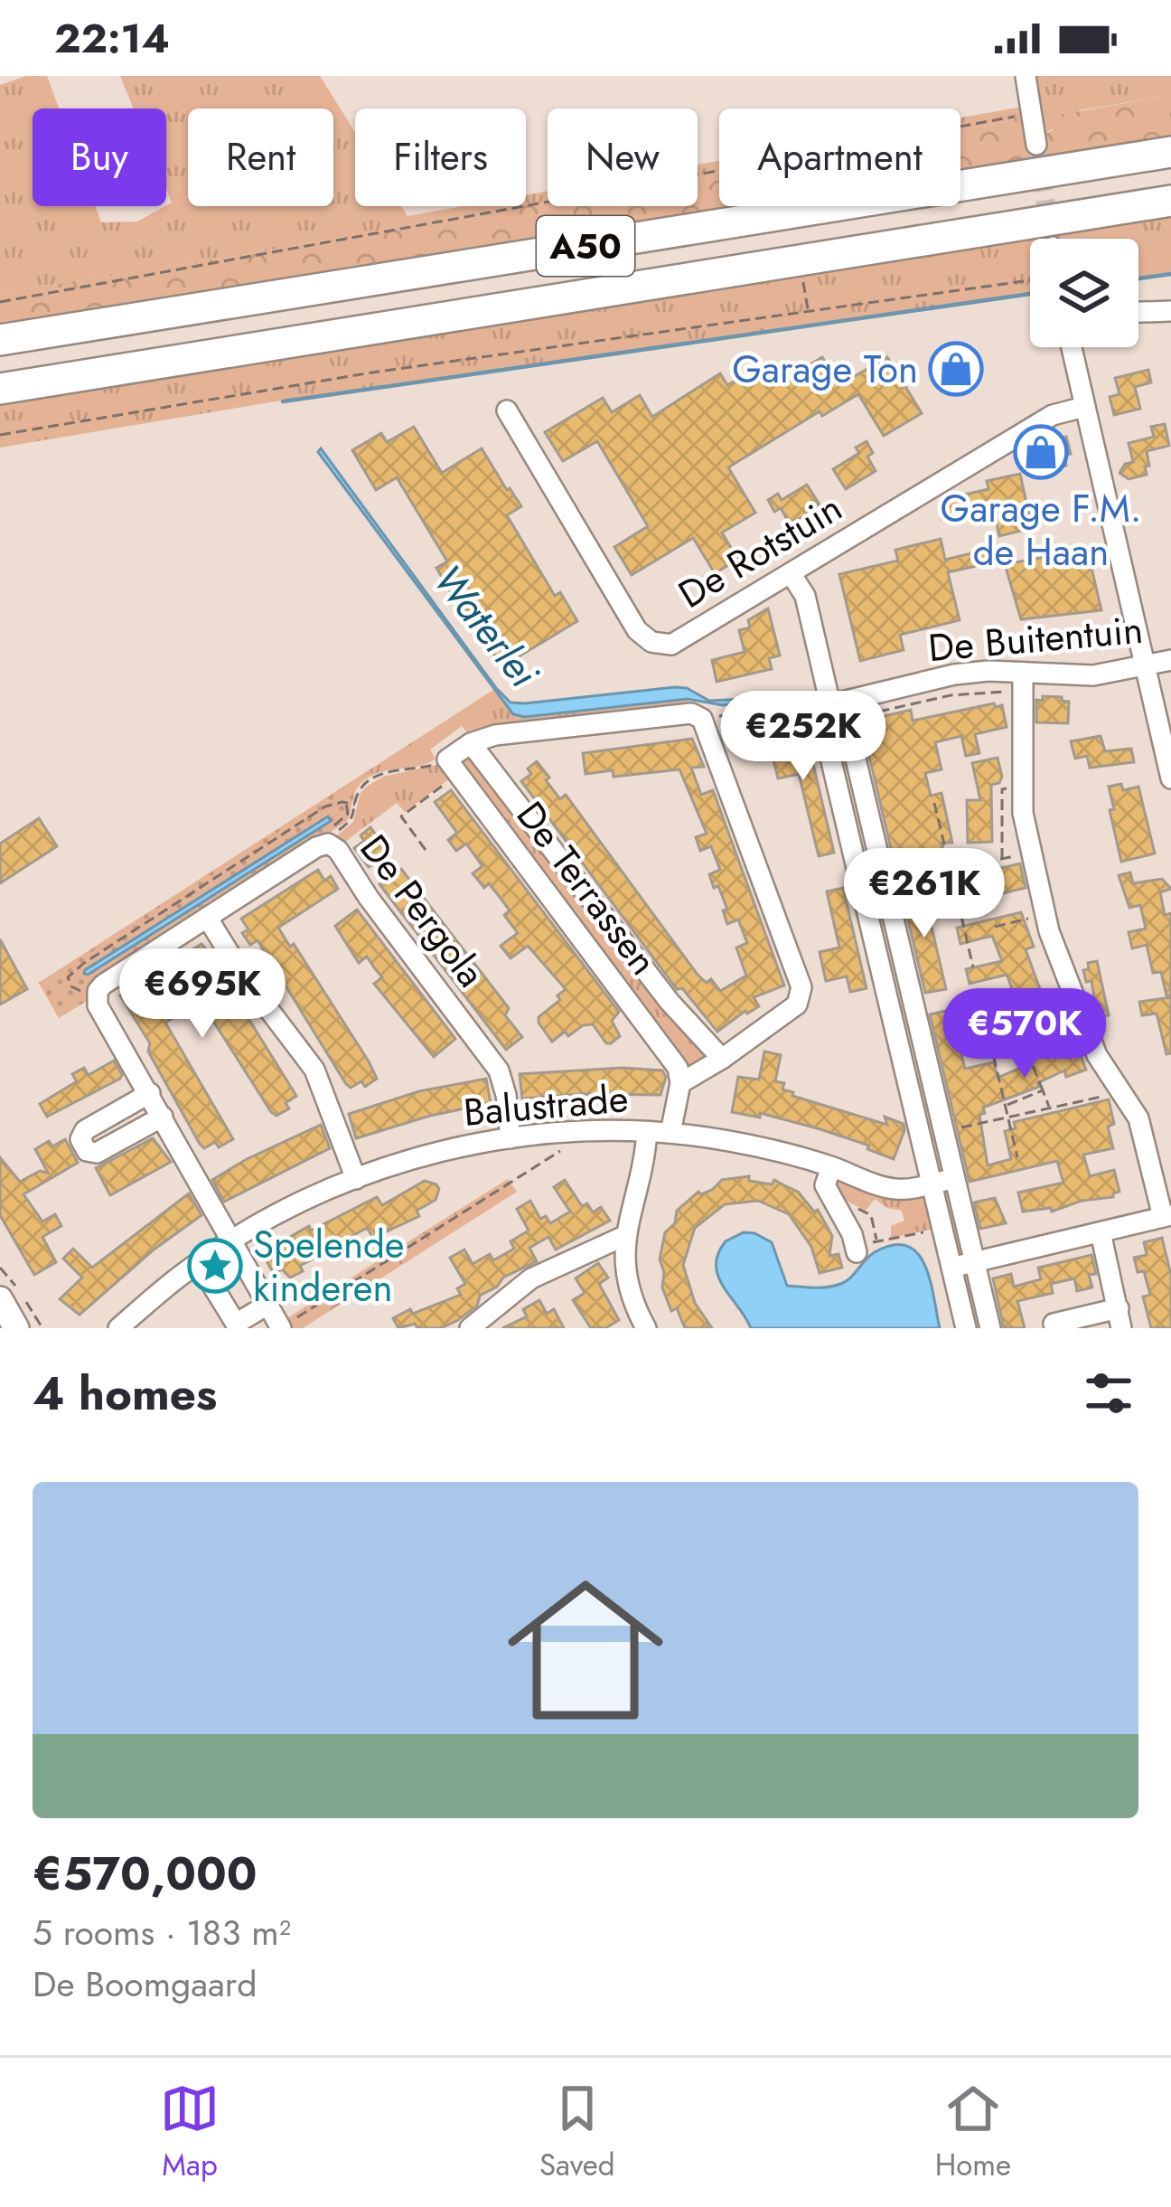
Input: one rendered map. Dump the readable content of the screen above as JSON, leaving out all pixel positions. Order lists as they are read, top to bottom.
{
  "streets": {
    "highway": ["A50"],
    "street": [
      "De Rotstuin",
      "De Buitentuin",
      "De Terrassen",
      "De Pergola",
      "Balustrade"
    ]
  },
  "crossings": [
    ["De Pergola", "Balustrade"]
  ],
  "water": ["Waterlei"],
  "places": {
    "shop": ["Garage Ton", "Garage F.M. de Haan"],
    "place": ["Spelende kinderen"]
  },
  "page": {
    "status": "22:14",
    "chip": [
      "Buy",
      "Rent",
      "Filters",
      "New",
      "Apartment"
    ],
    "price": [
      "€252K",
      "€261K",
      "€695K",
      "€570K"
    ],
    "heading": "4 homes",
    "list": [
      {
        "name": "€570,000",
        "note": "5 rooms · 183 m² · De Boomgaard"
      }
    ],
    "tabs": ["Map", "Saved", "Home"]
  }
}
